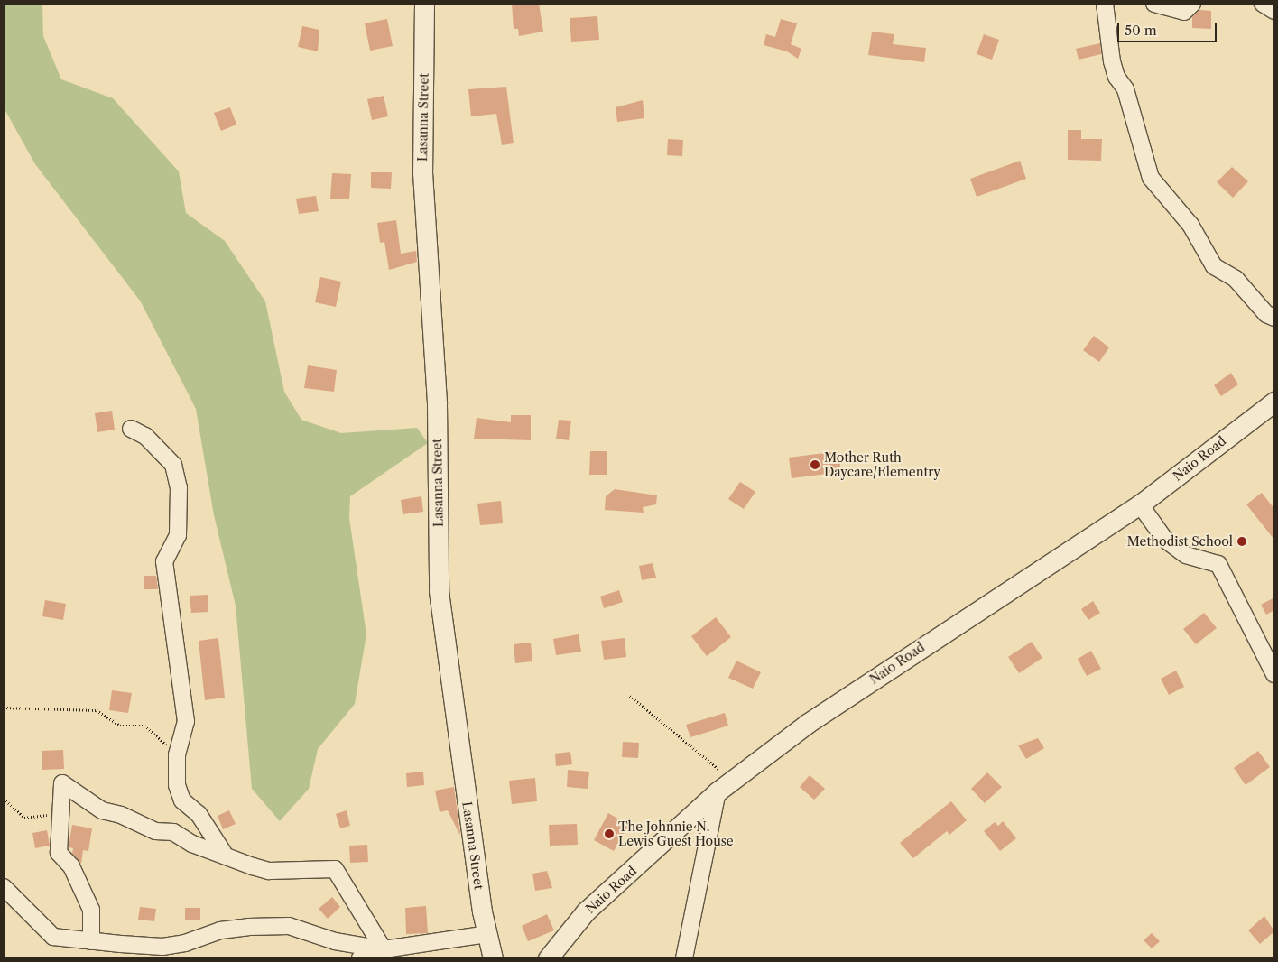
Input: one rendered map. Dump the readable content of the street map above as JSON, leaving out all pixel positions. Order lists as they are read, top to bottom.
{
  "streets": {
    "street": ["Lasanna Street", "Naio Road"]
  },
  "places": ["Mother Ruth Daycare/Elementry", "Methodist School", "The Johnnie N. Lewis Guest House"],
  "scale_bar": "50 m"
}
